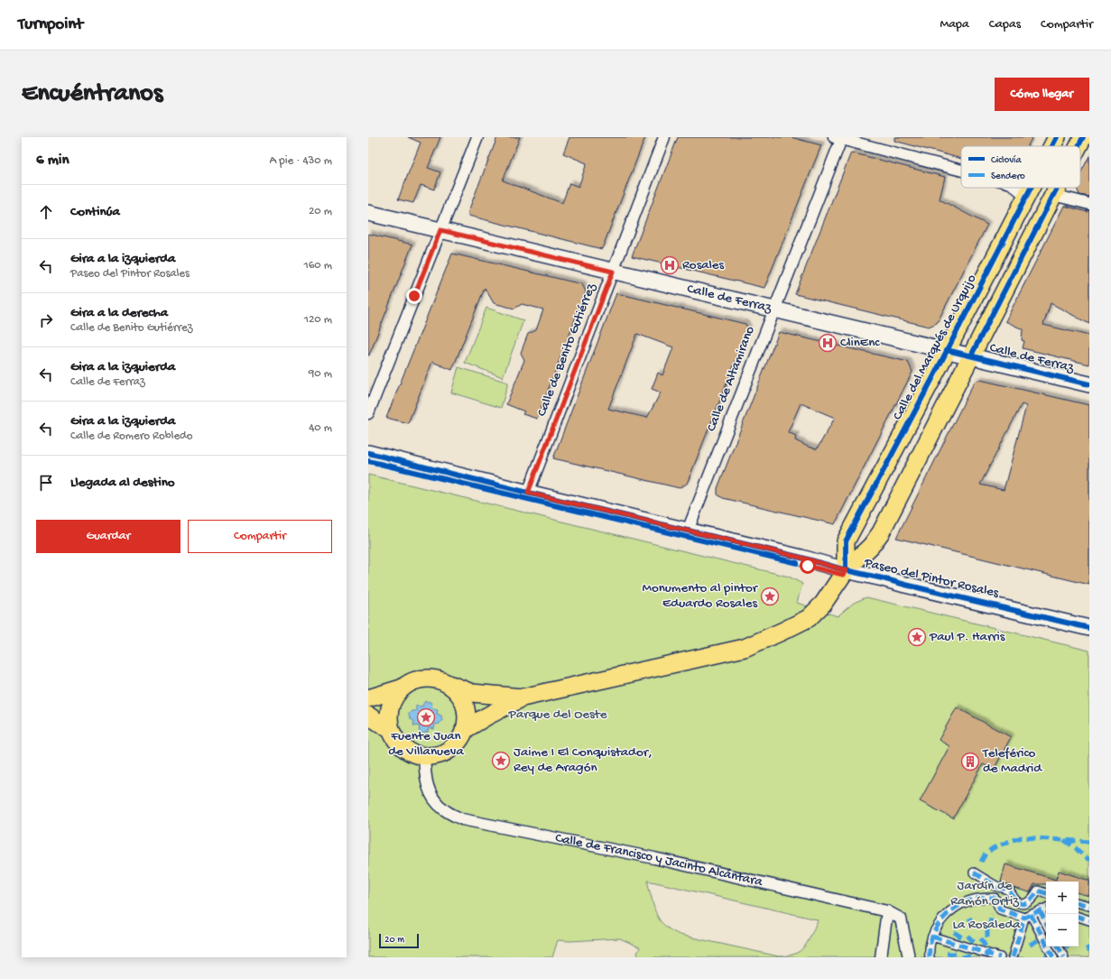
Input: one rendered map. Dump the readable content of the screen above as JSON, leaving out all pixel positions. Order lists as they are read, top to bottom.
{
  "streets": {
    "main road": ["Calle de Ferraz", "Calle del Marqués de Urquijo", "Paseo del Pintor Rosales"],
    "street": ["Calle de Benito Gutiérrez", "Calle de Altamirano", "Calle de Francisco y Jacinto Alcántara"]
  },
  "crossings": [
    ["Calle de Ferraz", "Calle del Marqués de Urquijo"],
    ["Calle de Ferraz", "Calle de Benito Gutiérrez"],
    ["Calle de Ferraz", "Calle de Altamirano"],
    ["Calle del Marqués de Urquijo", "Paseo del Pintor Rosales"],
    ["Calle de Benito Gutiérrez", "Paseo del Pintor Rosales"],
    ["Calle de Altamirano", "Paseo del Pintor Rosales"]
  ],
  "parks": ["Parque del Oeste", "Jardín de Ramón Ortiz", "La Rosaleda"],
  "places": {
    "hospital": ["Rosales", "ClinEnc"],
    "place": [
      "Monumento al pintor Eduardo Rosales",
      "Paul P. Harris",
      "Fuente Juan de Villanueva",
      "Jaime I El Conquistador, Rey de Aragón"
    ],
    "building": ["Teleférico de Madrid"]
  },
  "legend": ["Ciclovía", "Sendero"],
  "scale_bar": "20 m",
  "page": {
    "header": "Turnpoint",
    "nav": ["Mapa", "Capas", "Compartir"],
    "buttons": [
      "Cómo llegar",
      ["Guardar", "Compartir"]
    ],
    "title": "Encuéntranos",
    "heading": ["6 min", "A pie · 430 m"],
    "list": [
      ["Continúa", "20 m"],
      ["Gira a la izquierda", "Paseo del Pintor Rosales", "160 m"],
      ["Gira a la derecha", "Calle de Benito Gutiérrez", "120 m"],
      ["Gira a la izquierda", "Calle de Ferraz", "90 m"],
      ["Gira a la izquierda", "Calle de Romero Robledo", "40 m"],
      "Llegada al destino"
    ],
    "map_buttons": ["+", "−"],
    "scale": "20 m"
  }
}
